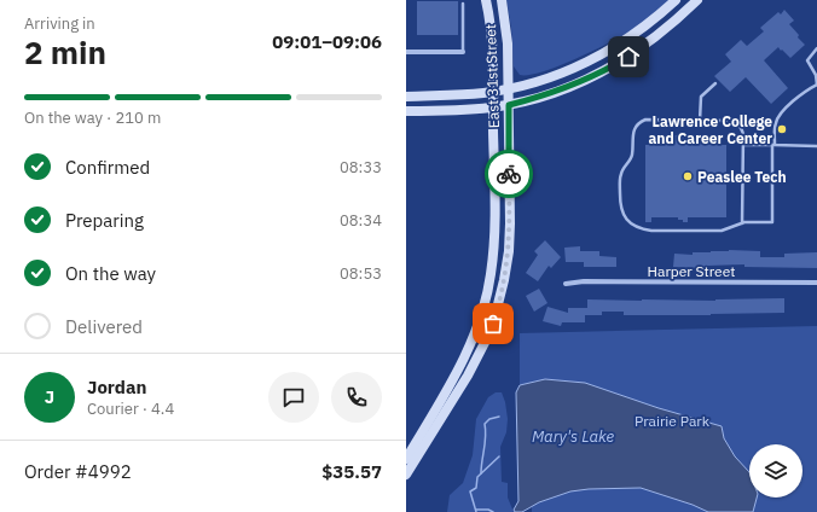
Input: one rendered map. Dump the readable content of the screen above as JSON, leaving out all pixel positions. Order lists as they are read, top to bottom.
{
  "streets": {
    "main road": ["East 31st Street"],
    "street": ["Harper Street"]
  },
  "water": ["Mary's Lake"],
  "parks": ["Prairie Park"],
  "places": ["Lawrence College and Career Center", "Peaslee Tech"],
  "page": {
    "heading": ["2 min", "Arriving in", "09:01–09:06"],
    "panel": [
      "Jordan",
      "Courier · 4.4",
      "Order #4992",
      "$35.57"
    ],
    "bar": "On the way · 210 m",
    "list": [
      ["Confirmed", "08:33"],
      ["Preparing", "08:34"],
      ["On the way", "08:53"],
      "Delivered"
    ],
    "round": "J"
  }
}
